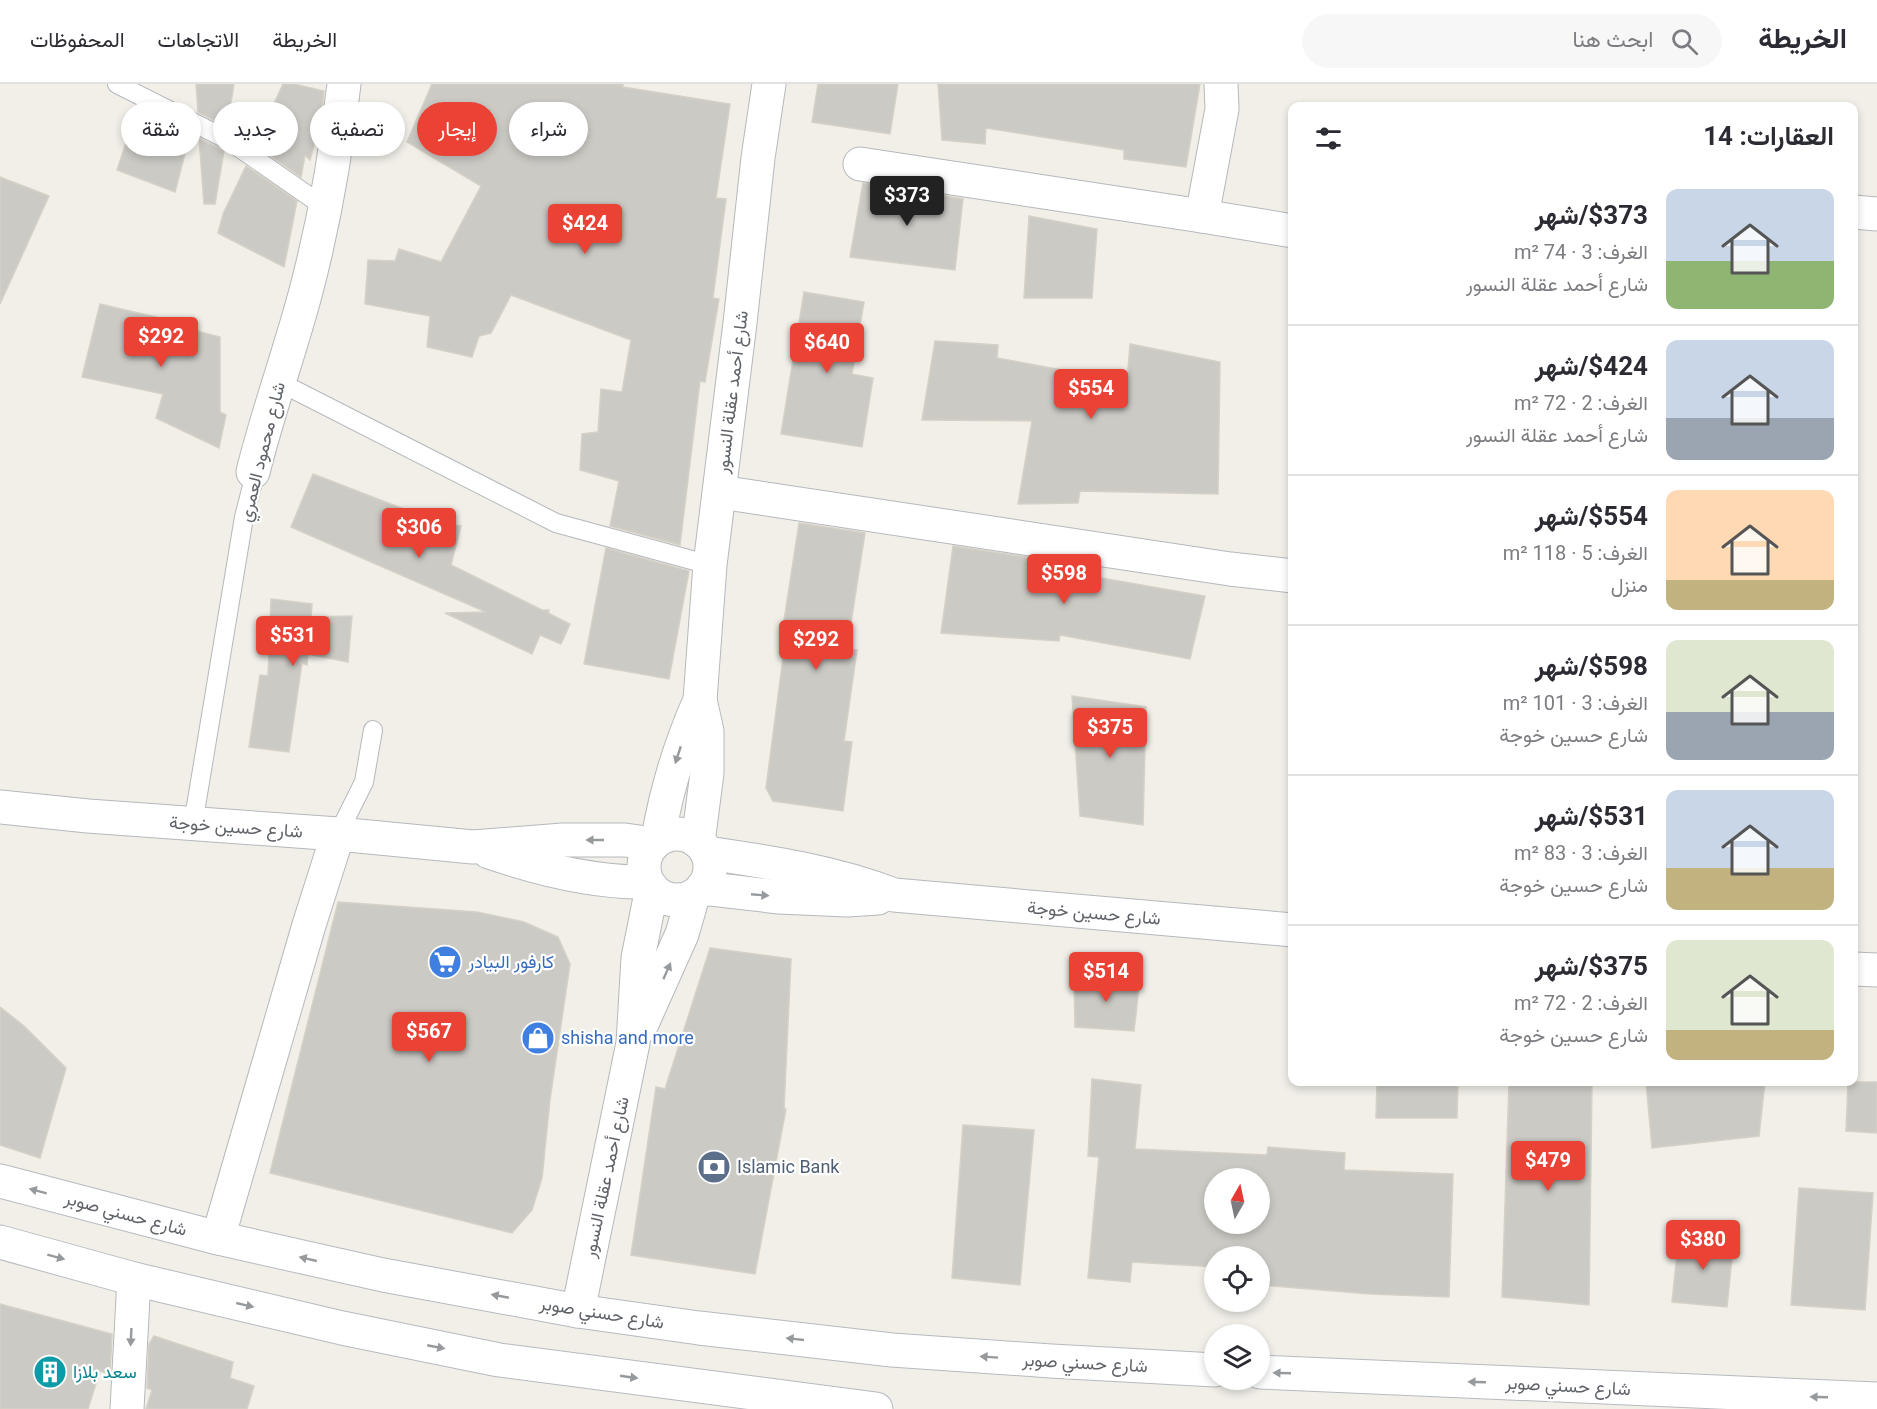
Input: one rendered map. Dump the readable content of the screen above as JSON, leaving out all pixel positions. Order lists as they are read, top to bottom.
{
  "streets": {
    "street": [
      "شارع أحمد عقلة النسور",
      "شارع محمود العمري",
      "شارع حسين خوجة",
      "شارع حسني صوبر"
    ]
  },
  "crossings": [
    ["شارع أحمد عقلة النسور", "شارع حسين خوجة"],
    ["شارع أحمد عقلة النسور", "شارع حسني صوبر"],
    ["شارع محمود العمري", "شارع حسين خوجة"]
  ],
  "places": {
    "supermarket": ["كارفور البيادر"],
    "shop": ["shisha and more"],
    "bank": ["Islamic Bank"],
    "building": ["سعد بلازا"]
  },
  "north": "top",
  "page": {
    "header": "الخريطة",
    "search": "ابحث هنا",
    "nav": ["الخريطة", "الاتجاهات", "المحفوظات"],
    "chip": [
      "شراء",
      "إيجار",
      "تصفية",
      "جديد",
      "شقة"
    ],
    "heading": "العقارات: 14",
    "list": [
      {
        "name": "$373/شهر",
        "note": "الغرف: 3 · 74 m² · شارع أحمد عقلة النسور"
      },
      {
        "name": "$424/شهر",
        "note": "الغرف: 2 · 72 m² · شارع أحمد عقلة النسور"
      },
      {
        "name": "$554/شهر",
        "note": "الغرف: 5 · 118 m² · منزل"
      },
      {
        "name": "$598/شهر",
        "note": "الغرف: 3 · 101 m² · شارع حسين خوجة"
      },
      {
        "name": "$531/شهر",
        "note": "الغرف: 3 · 83 m² · شارع حسين خوجة"
      },
      {
        "name": "$375/شهر",
        "note": "الغرف: 2 · 72 m² · شارع حسين خوجة"
      }
    ],
    "price": [
      "$373",
      "$424",
      "$292",
      "$640",
      "$554",
      "$306",
      "$598",
      "$531",
      "$292",
      "$375",
      "$514",
      "$567",
      "$479",
      "$380"
    ]
  }
}
